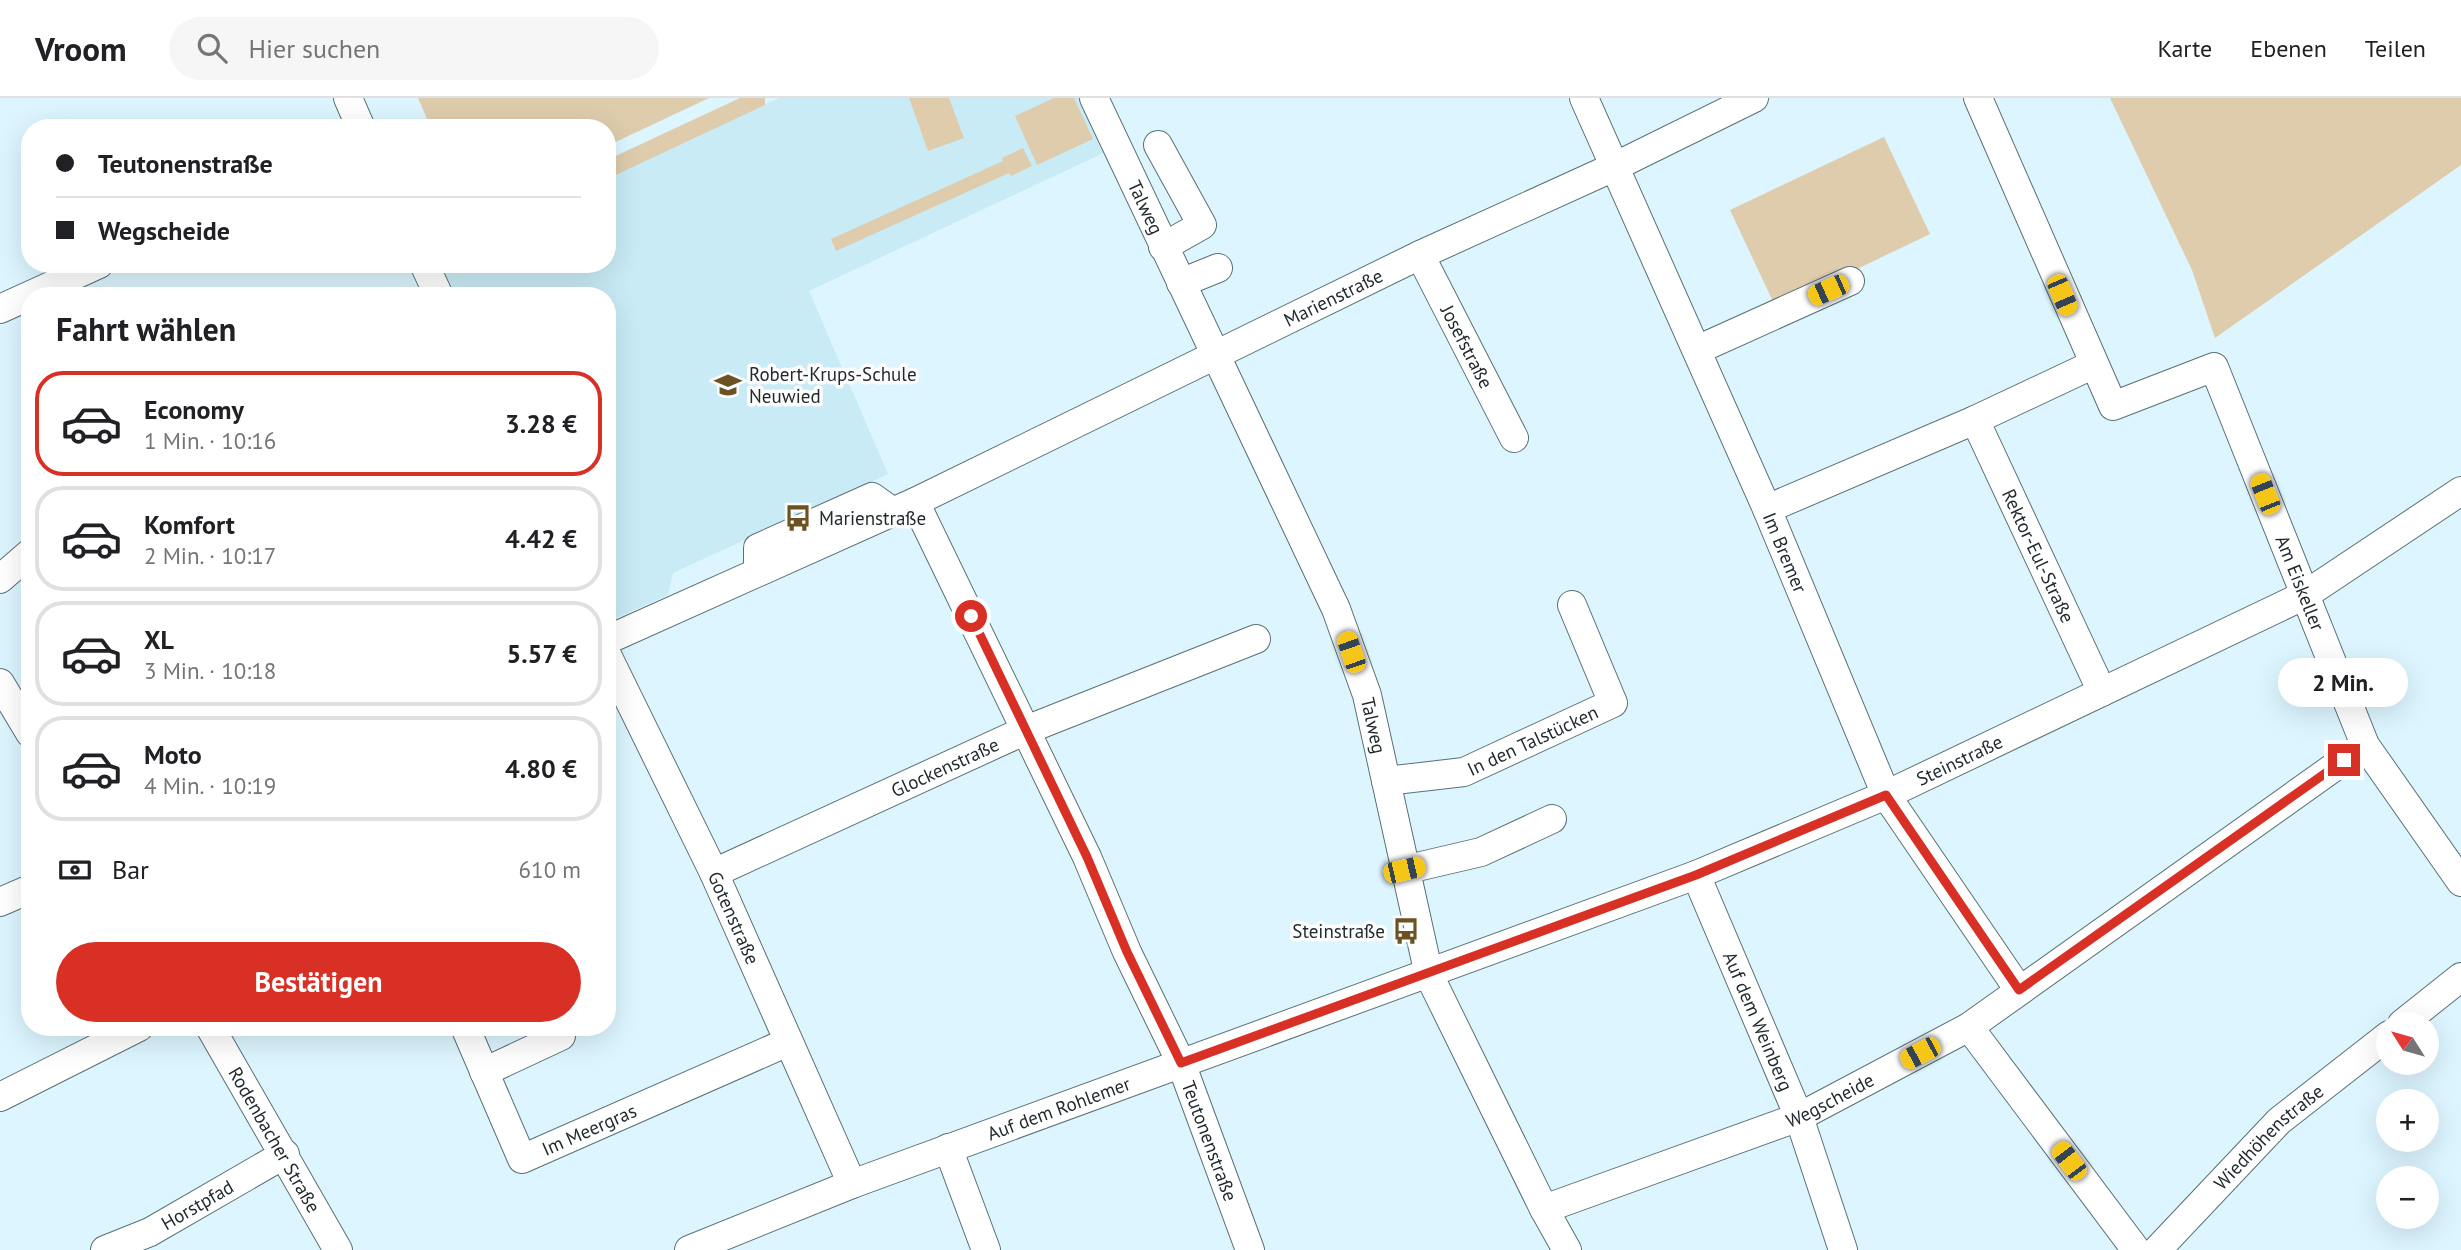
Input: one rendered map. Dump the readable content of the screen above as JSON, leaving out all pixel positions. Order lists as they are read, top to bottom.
{
  "streets": {
    "street": [
      "Talweg",
      "Marienstraße",
      "Josefstraße",
      "Im Bremer",
      "Rektor-Eul-Straße",
      "Am Eiskeller",
      "In den Talstücken",
      "Steinstraße",
      "Glockenstraße",
      "Gotenstraße",
      "Auf dem Weinberg",
      "Wegscheide",
      "Auf dem Rohlemer",
      "Im Meergras",
      "Rodenbacher Straße",
      "Wiedhöhenstraße",
      "Teutonenstraße",
      "Horstpfad"
    ]
  },
  "crossings": [
    ["Talweg", "Marienstraße"],
    ["Talweg", "In den Talstücken"],
    ["Talweg", "Steinstraße"],
    ["Talweg", "Wegscheide"],
    ["Talweg", "Auf dem Rohlemer"],
    ["Marienstraße", "Josefstraße"],
    ["Marienstraße", "Im Bremer"],
    ["Marienstraße", "Teutonenstraße"],
    ["Im Bremer", "Steinstraße"],
    ["Im Bremer", "Wegscheide"],
    ["Rektor-Eul-Straße", "Steinstraße"],
    ["Am Eiskeller", "Steinstraße"],
    ["Am Eiskeller", "Wegscheide"],
    ["Steinstraße", "Auf dem Weinberg"],
    ["Steinstraße", "Auf dem Rohlemer"],
    ["Glockenstraße", "Gotenstraße"],
    ["Glockenstraße", "Teutonenstraße"],
    ["Gotenstraße", "Auf dem Rohlemer"],
    ["Gotenstraße", "Im Meergras"],
    ["Auf dem Weinberg", "Wegscheide"],
    ["Auf dem Rohlemer", "Teutonenstraße"],
    ["Rodenbacher Straße", "Horstpfad"]
  ],
  "places": {
    "school or university": ["Robert-Krups-Schule Neuwied"],
    "bus stop": ["Marienstraße", "Steinstraße"]
  },
  "north": "top left",
  "page": {
    "header": "Vroom",
    "search": "Hier suchen",
    "nav": ["Karte", "Ebenen", "Teilen"],
    "banner": ["Teutonenstraße", "Wegscheide"],
    "heading": "Fahrt wählen",
    "list": [
      {
        "name": "Economy",
        "note": "1 Min. · 10:16",
        "value": "3.28 €"
      },
      {
        "name": "Komfort",
        "note": "2 Min. · 10:17",
        "value": "4.42 €"
      },
      {
        "name": "XL",
        "note": "3 Min. · 10:18",
        "value": "5.57 €"
      },
      {
        "name": "Moto",
        "note": "4 Min. · 10:19",
        "value": "4.80 €"
      }
    ],
    "bubble": "2 Min.",
    "pay": ["Bar", "610 m"],
    "buttons": "Bestätigen",
    "map_buttons": ["+", "−"]
  }
}
